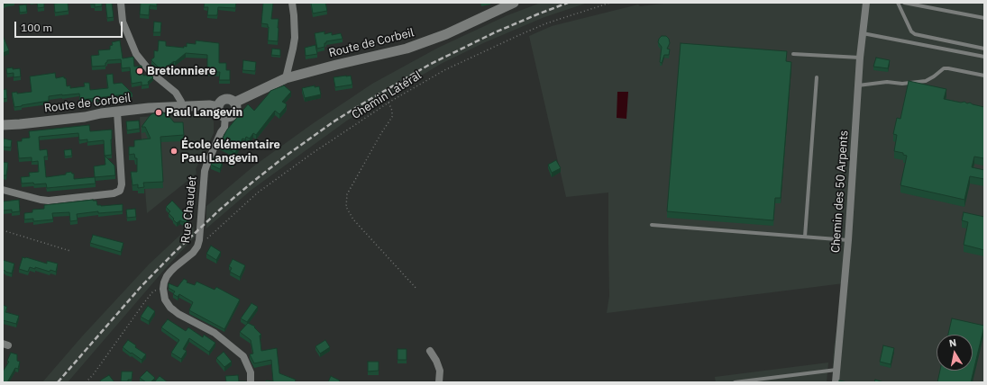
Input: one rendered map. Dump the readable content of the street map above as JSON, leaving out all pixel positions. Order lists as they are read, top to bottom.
{
  "streets": {
    "main road": ["Route de Corbeil"],
    "street": ["Chemin des 50 Arpents", "Rue Chaudet"],
    "path": ["Chemin Latéral"]
  },
  "crossings": [
    ["Route de Corbeil", "Rue Chaudet"],
    ["Chemin Latéral", "Rue Chaudet"]
  ],
  "places": ["Bretionniere", "Paul Langevin", "École élémentaire Paul Langevin"],
  "scale_bar": "100 m",
  "north": "top"
}
